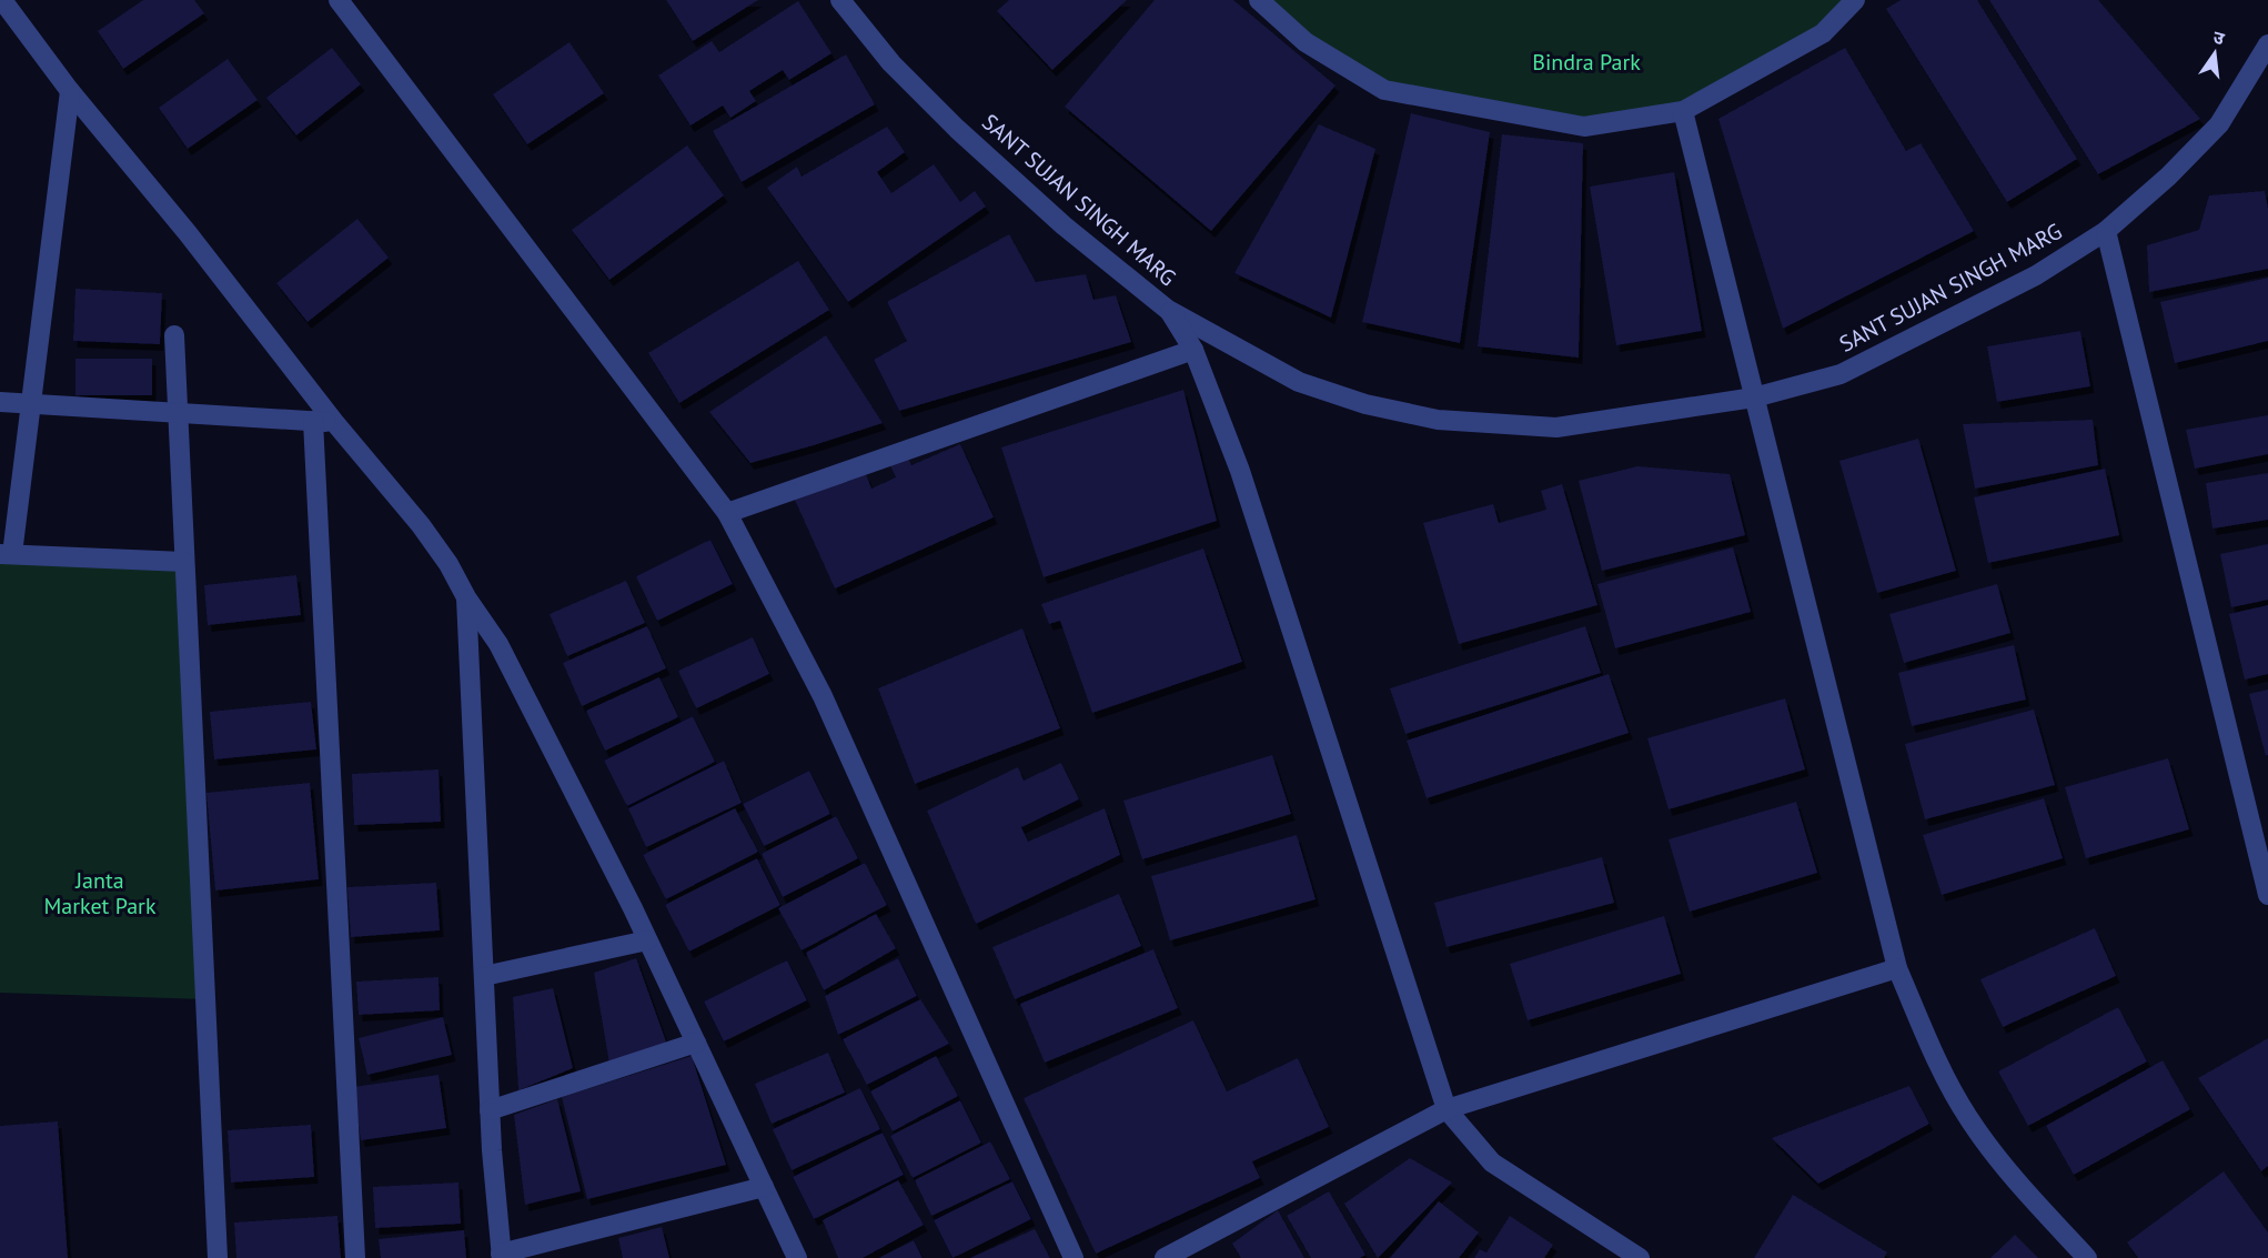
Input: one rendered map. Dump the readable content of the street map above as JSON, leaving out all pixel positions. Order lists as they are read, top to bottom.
{
  "streets": {
    "street": ["SANT SUJAN SINGH MARG"]
  },
  "parks": ["Bindra Park", "Janta Market Park"],
  "north": "top"
}
